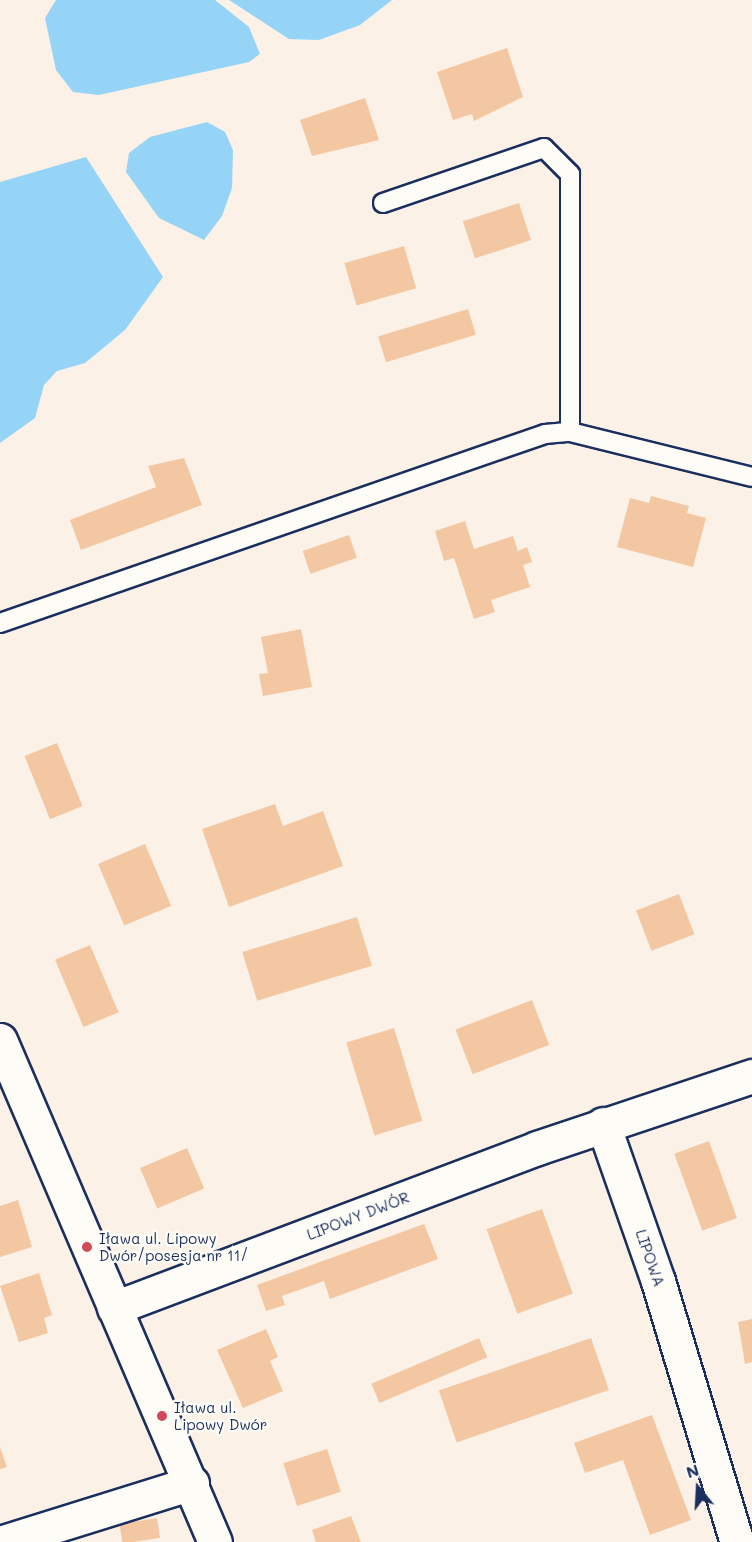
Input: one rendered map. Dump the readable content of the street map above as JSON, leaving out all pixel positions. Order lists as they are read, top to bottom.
{
  "streets": {
    "street": ["LIPOWY DWÓR", "LIPOWA"]
  },
  "crossings": [
    ["LIPOWY DWÓR", "LIPOWA"]
  ],
  "places": ["Iława ul. Lipowy Dwór/posesja nr 11/", "Iława ul. Lipowy Dwór"],
  "north": "top"
}
